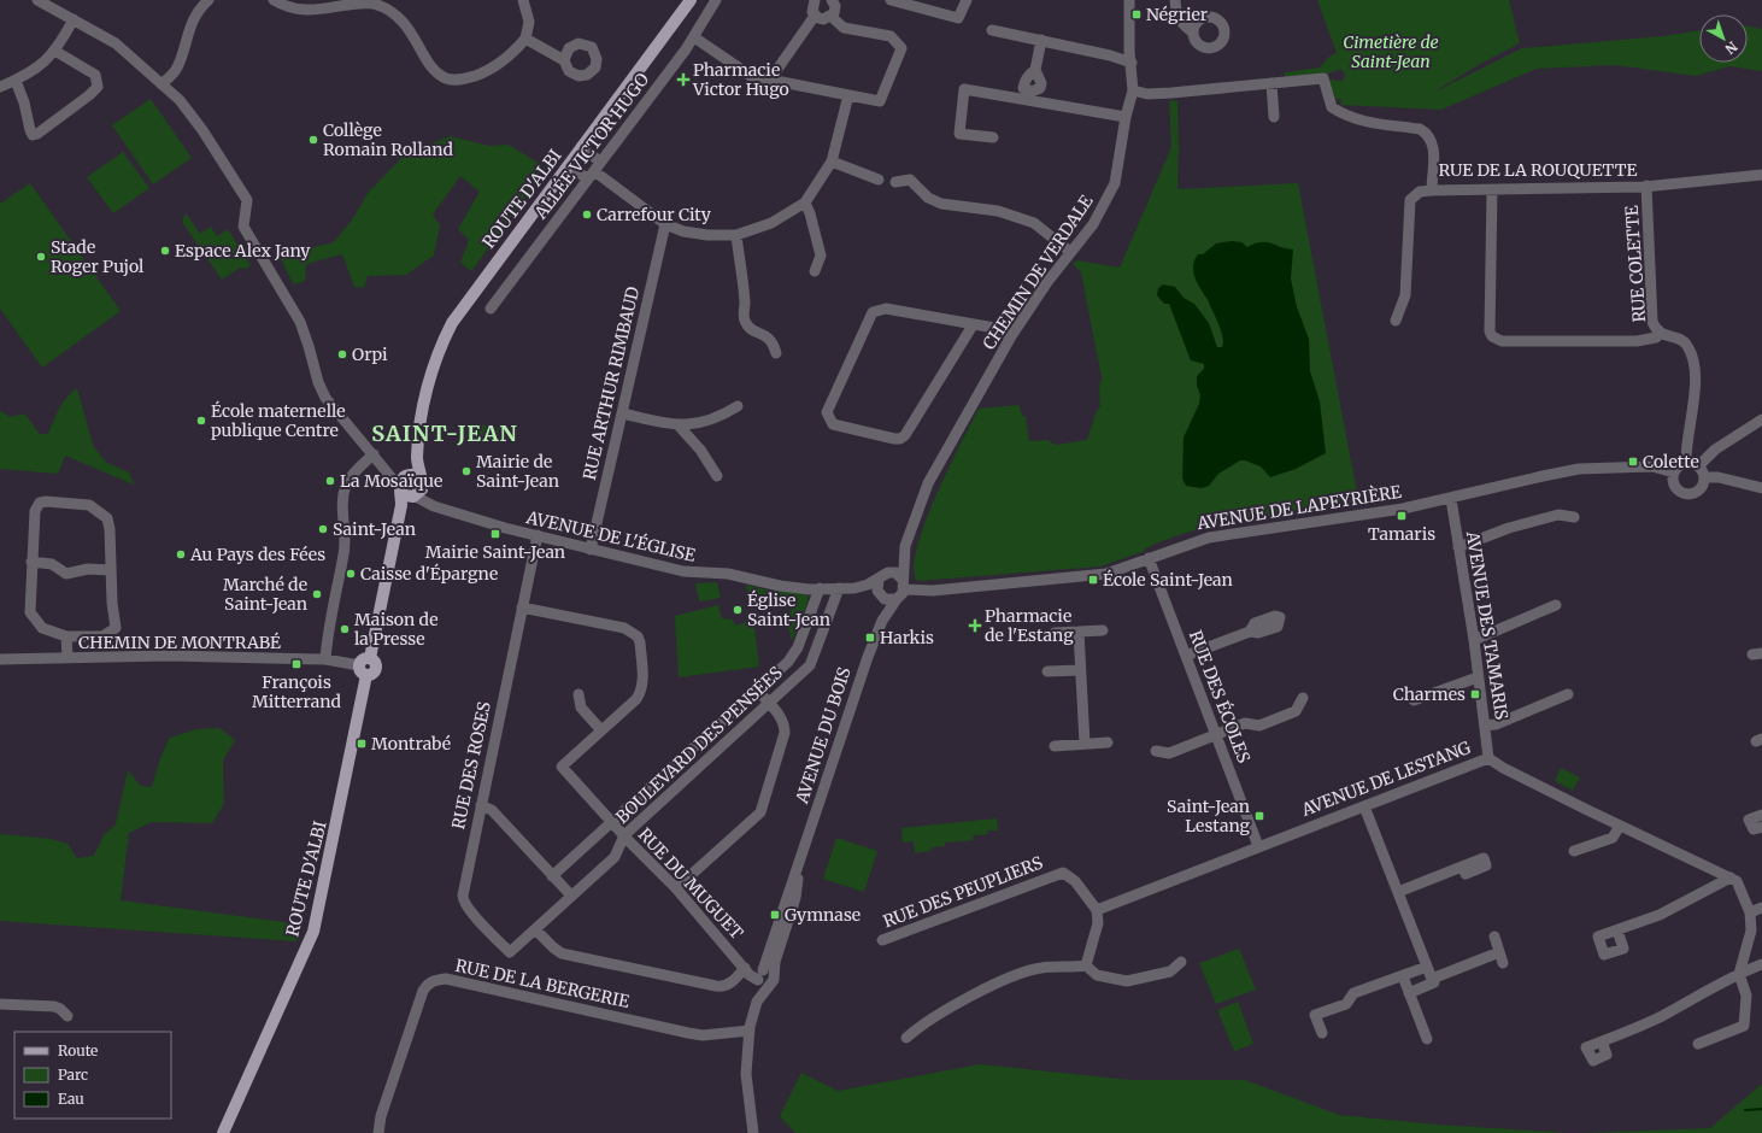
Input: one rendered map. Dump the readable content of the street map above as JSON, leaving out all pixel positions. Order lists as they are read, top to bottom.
{
  "streets": {
    "main road": ["ROUTE D'ALBI"],
    "street": [
      "ALLÉE VICTOR HUGO",
      "RUE DE LA ROUQUETTE",
      "RUE COLETTE",
      "CHEMIN DE VERDALE",
      "RUE ARTHUR RIMBAUD",
      "AVENUE DE LAPEYRIÈRE",
      "AVENUE DE L'ÉGLISE",
      "AVENUE DES TAMARIS",
      "CHEMIN DE MONTRABÉ",
      "RUE DES ÉCOLES",
      "AVENUE DU BOIS",
      "BOULEVARD DES PENSÉES",
      "RUE DES ROSES",
      "AVENUE DE LESTANG",
      "RUE DU MUGUET",
      "RUE DES PEUPLIERS",
      "RUE DE LA BERGERIE"
    ]
  },
  "crossings": [
    ["RUE DE LA ROUQUETTE", "RUE COLETTE"],
    ["RUE DE LA ROUQUETTE", "CHEMIN DE VERDALE"],
    ["ROUTE D'ALBI", "AVENUE DE L'ÉGLISE"],
    ["ROUTE D'ALBI", "CHEMIN DE MONTRABÉ"],
    ["RUE COLETTE", "AVENUE DE LAPEYRIÈRE"],
    ["CHEMIN DE VERDALE", "AVENUE DE LAPEYRIÈRE"],
    ["CHEMIN DE VERDALE", "AVENUE DE L'ÉGLISE"],
    ["CHEMIN DE VERDALE", "AVENUE DU BOIS"],
    ["RUE ARTHUR RIMBAUD", "AVENUE DE L'ÉGLISE"],
    ["AVENUE DE LAPEYRIÈRE", "AVENUE DE L'ÉGLISE"],
    ["AVENUE DE LAPEYRIÈRE", "AVENUE DES TAMARIS"],
    ["AVENUE DE LAPEYRIÈRE", "RUE DES ÉCOLES"],
    ["AVENUE DE LAPEYRIÈRE", "AVENUE DU BOIS"],
    ["AVENUE DE L'ÉGLISE", "AVENUE DU BOIS"],
    ["AVENUE DE L'ÉGLISE", "BOULEVARD DES PENSÉES"],
    ["AVENUE DE L'ÉGLISE", "RUE DES ROSES"],
    ["AVENUE DES TAMARIS", "AVENUE DE LESTANG"],
    ["RUE DES ÉCOLES", "AVENUE DE LESTANG"],
    ["AVENUE DU BOIS", "RUE DU MUGUET"],
    ["BOULEVARD DES PENSÉES", "RUE DES ROSES"],
    ["BOULEVARD DES PENSÉES", "RUE DU MUGUET"],
    ["AVENUE DE LESTANG", "RUE DES PEUPLIERS"]
  ],
  "districts": ["SAINT-JEAN"],
  "parks": ["Cimetière de Saint-Jean"],
  "places": {
    "transit": [
      "Négrier",
      "Colette",
      "Tamaris",
      "Mairie Saint-Jean",
      "École Saint-Jean",
      "Harkis",
      "François Mitterrand",
      "Charmes",
      "Montrabé",
      "Saint-Jean Lestang",
      "Gymnase"
    ],
    "health": ["Pharmacie Victor Hugo", "Pharmacie de l'Estang"],
    "other": [
      "Collège Romain Rolland",
      "Carrefour City",
      "Espace Alex Jany",
      "Stade Roger Pujol",
      "Orpi",
      "École maternelle publique Centre",
      "Mairie de Saint-Jean",
      "La Mosaïque",
      "Saint-Jean",
      "Au Pays des Fées",
      "Caisse d'Épargne",
      "Marché de Saint-Jean",
      "Église Saint-Jean",
      "Maison de la Presse"
    ]
  },
  "legend": ["Route", "Parc", "Eau"],
  "north": "bottom right"
}
